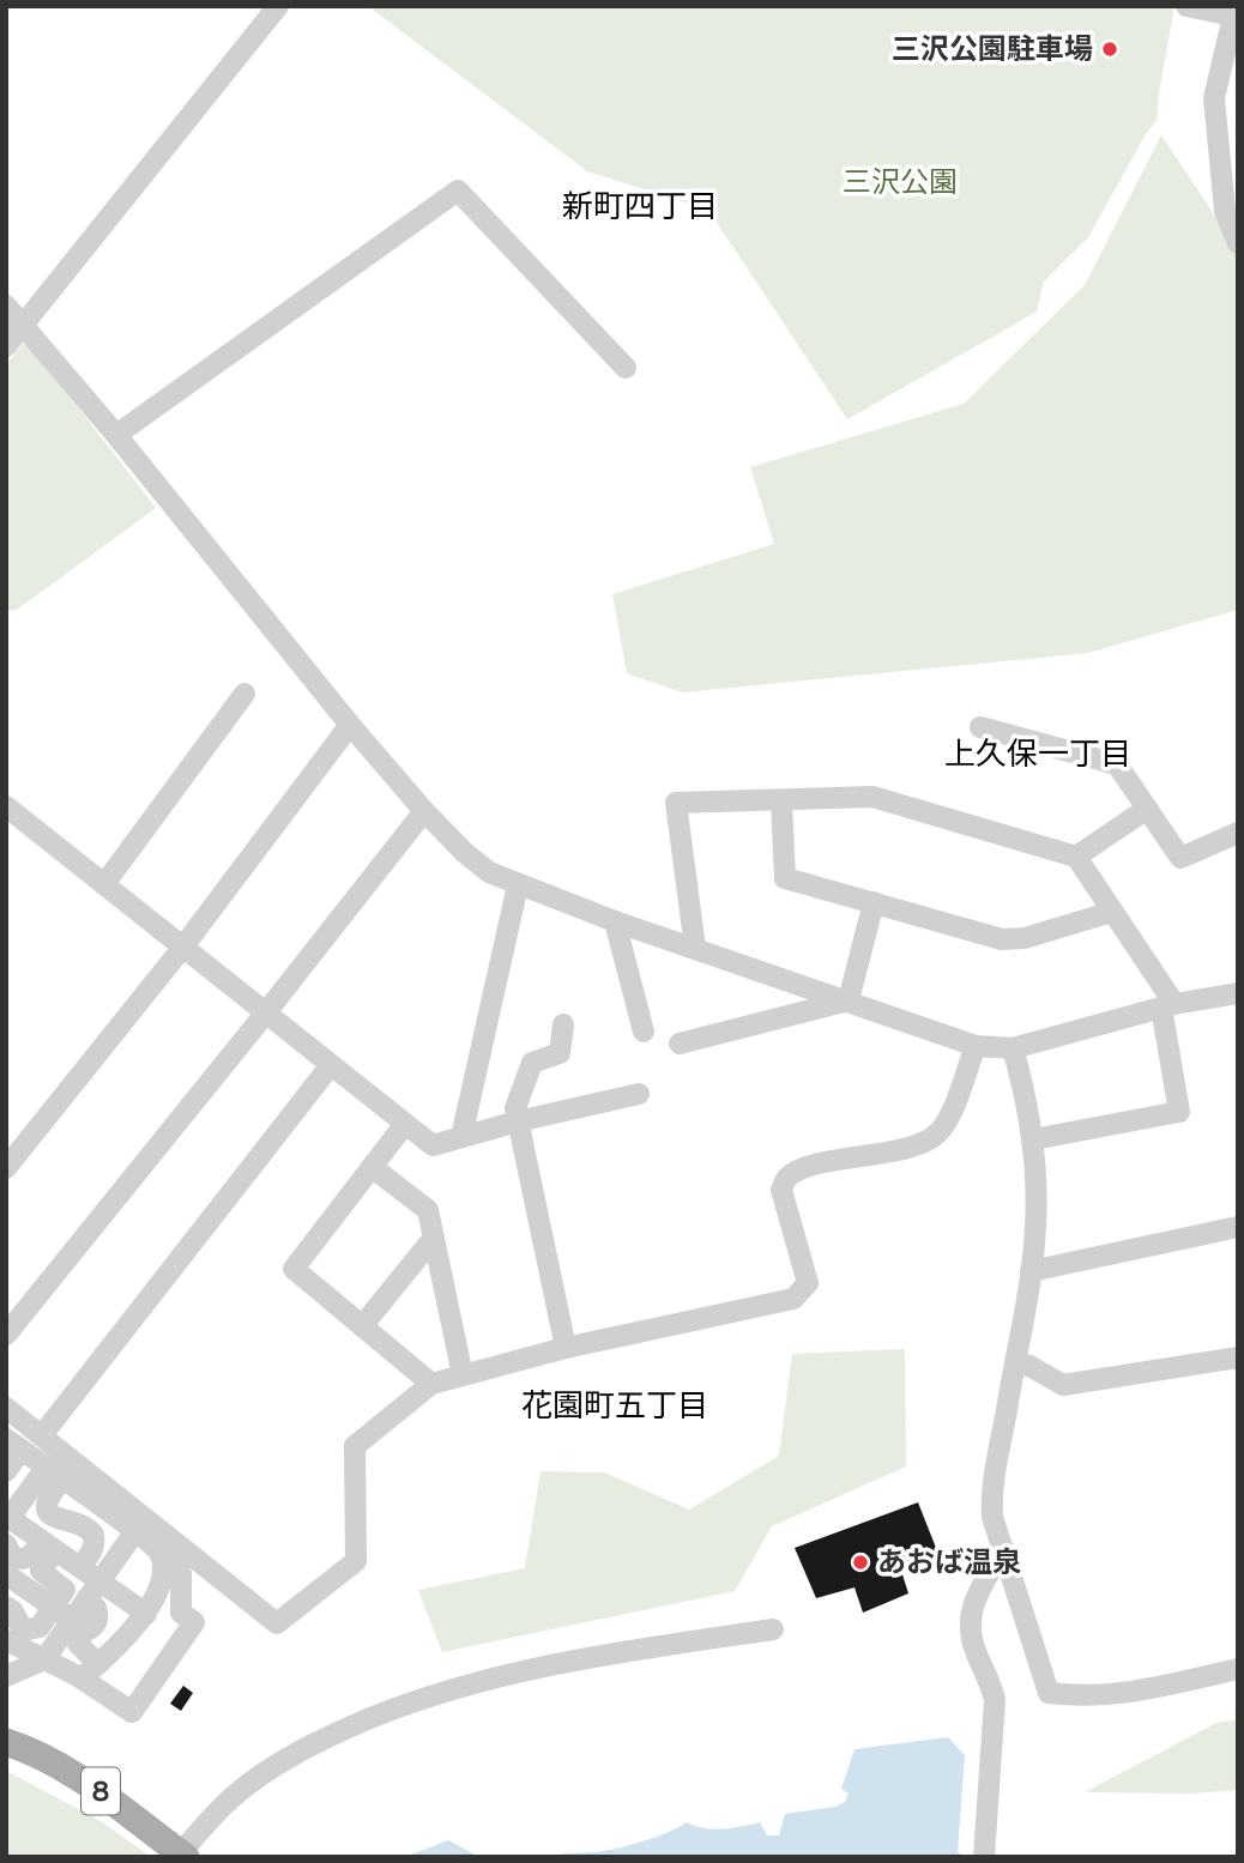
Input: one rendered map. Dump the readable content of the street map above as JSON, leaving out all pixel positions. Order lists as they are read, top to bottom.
{
  "streets": {
    "main road": ["8"]
  },
  "districts": ["新町四丁目", "上久保一丁目", "花園町五丁目"],
  "parks": ["三沢公園"],
  "places": ["三沢公園駐車場", "あおば温泉"]
}
